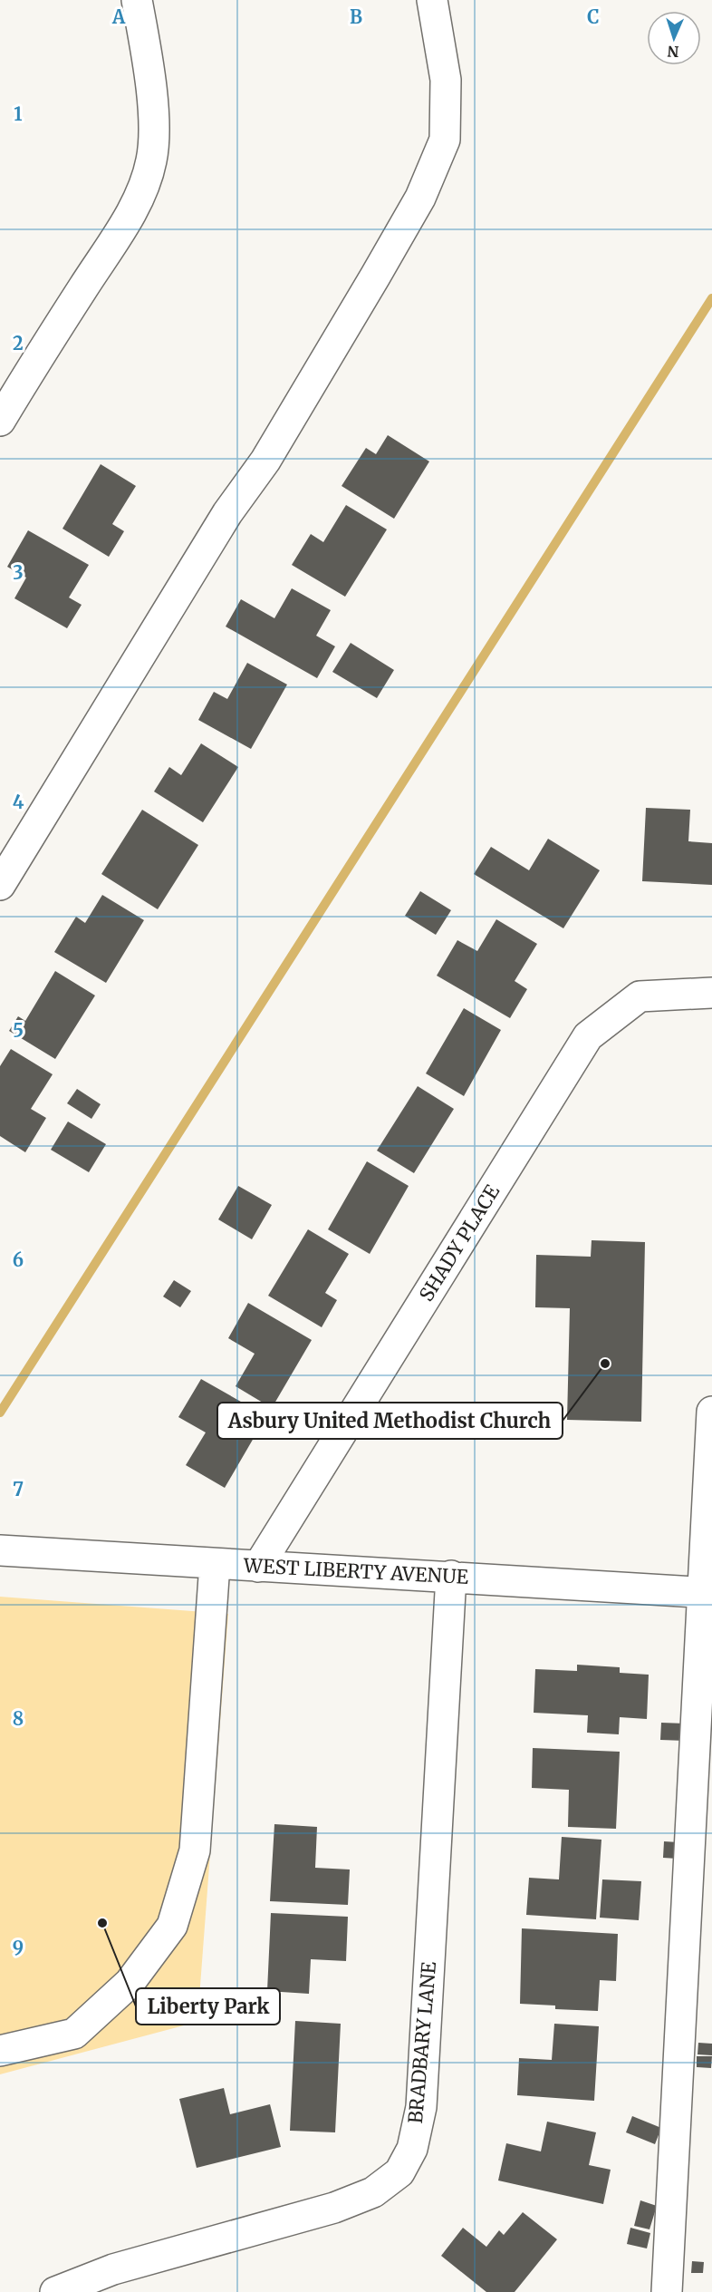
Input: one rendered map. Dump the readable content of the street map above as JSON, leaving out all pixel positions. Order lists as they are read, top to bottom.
{
  "streets": {
    "street": ["SHADY PLACE", "WEST LIBERTY AVENUE", "BRADBARY LANE"]
  },
  "crossings": [
    ["SHADY PLACE", "WEST LIBERTY AVENUE"],
    ["WEST LIBERTY AVENUE", "BRADBARY LANE"]
  ],
  "places": ["Asbury United Methodist Church", "Liberty Park"],
  "north": "bottom",
  "grid": {
    "columns": ["A", "B", "C"],
    "rows": [
      "1",
      "2",
      "3",
      "4",
      "5",
      "6",
      "7",
      "8",
      "9"
    ]
  }
}
